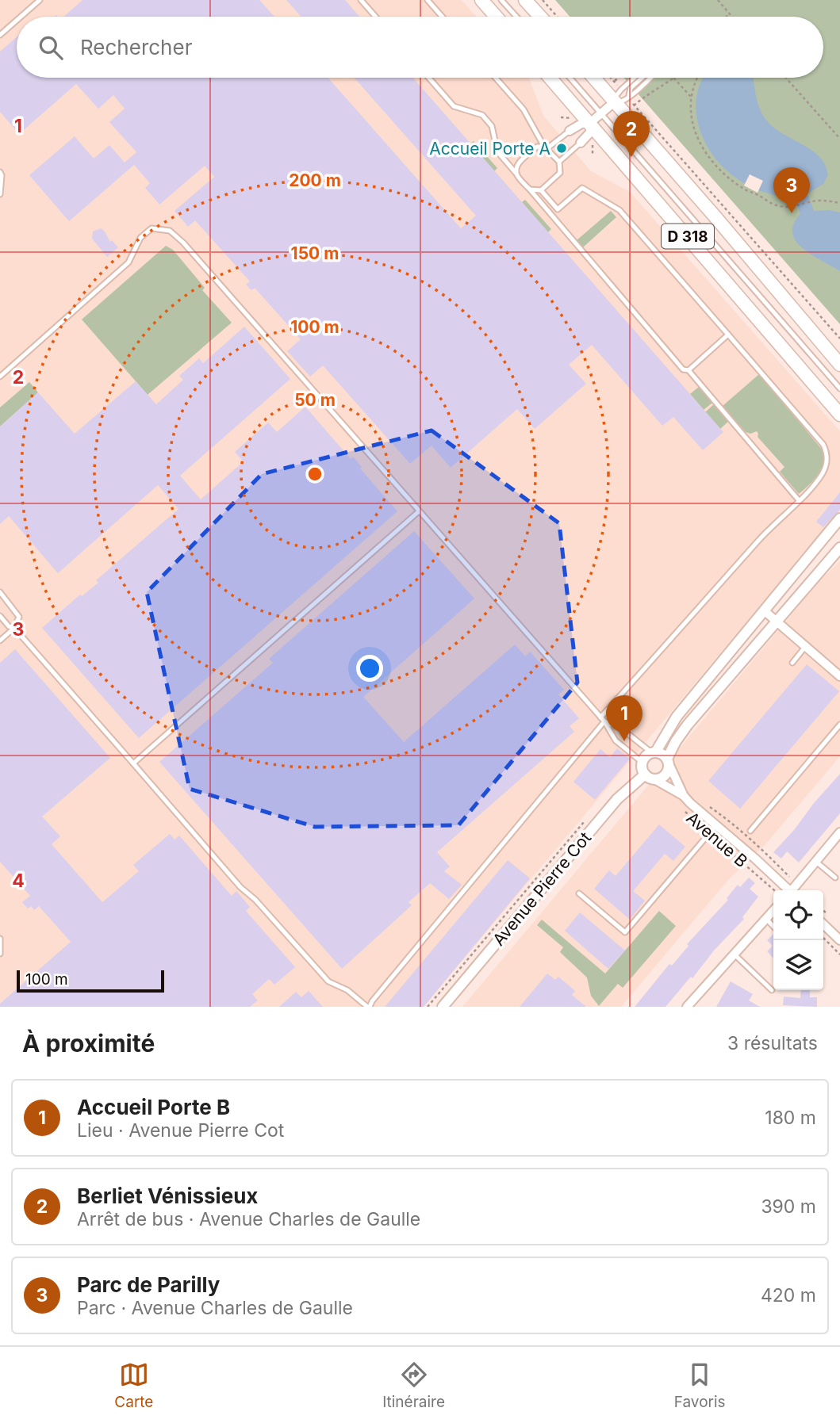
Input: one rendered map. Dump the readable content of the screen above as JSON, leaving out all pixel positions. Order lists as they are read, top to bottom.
{
  "streets": {
    "main road": ["D 318"],
    "street": ["Avenue B", "Avenue Pierre Cot"]
  },
  "crossings": [
    ["Avenue B", "Avenue Pierre Cot"]
  ],
  "places": ["Accueil Porte A"],
  "scale_bar": "100 m",
  "page": {
    "search": "Rechercher",
    "pins": ["2", "3", "1"],
    "scale": "100 m",
    "heading": ["À proximité", "3 résultats"],
    "list": [
      {
        "mark": "1",
        "name": "Accueil Porte B",
        "note": "Lieu · Avenue Pierre Cot",
        "value": "180 m"
      },
      {
        "mark": "2",
        "name": "Berliet Vénissieux",
        "note": "Arrêt de bus · Avenue Charles de Gaulle",
        "value": "390 m"
      },
      {
        "mark": "3",
        "name": "Parc de Parilly",
        "note": "Parc · Avenue Charles de Gaulle",
        "value": "420 m"
      }
    ],
    "nav": ["Carte", "Itinéraire", "Favoris"]
  },
  "grid": {
    "rows": [
      "1",
      "2",
      "3",
      "4"
    ]
  },
  "rings": [
    "200 m",
    "150 m",
    "100 m",
    "50 m"
  ]
}
